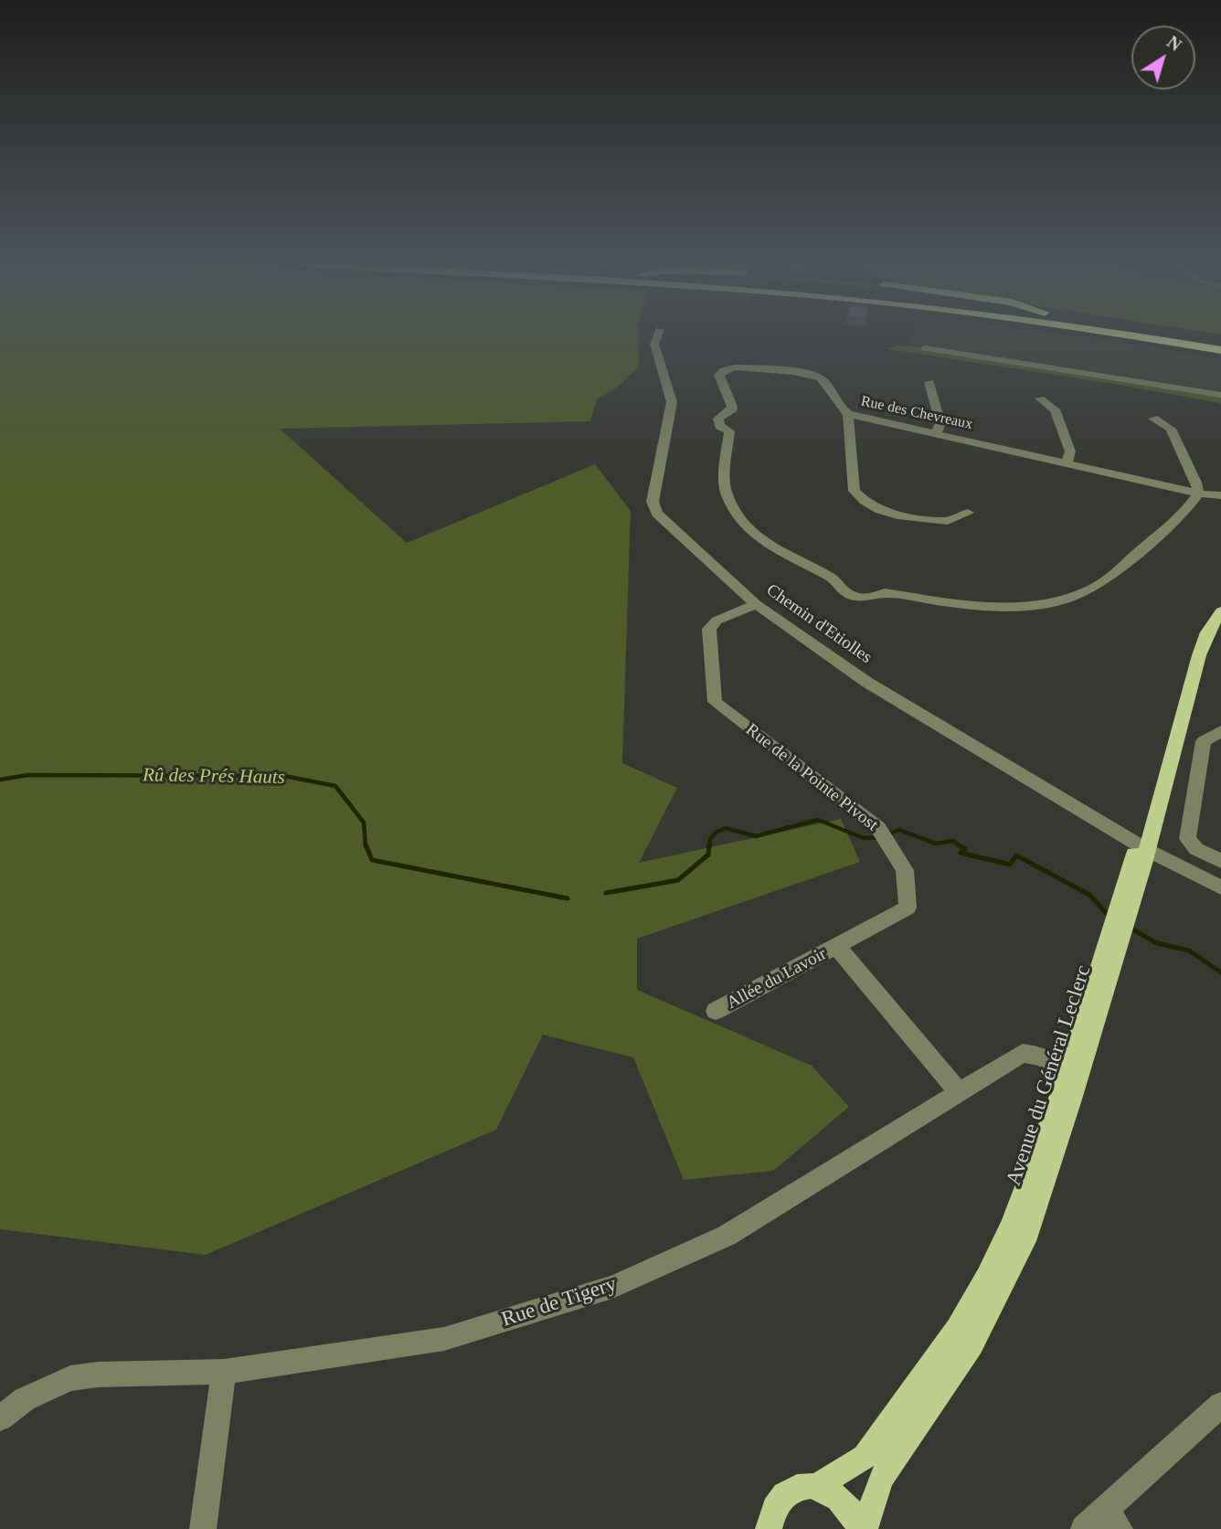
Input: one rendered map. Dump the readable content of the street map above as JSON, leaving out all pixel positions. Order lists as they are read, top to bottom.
{
  "streets": {
    "main road": ["Avenue du Général Leclerc"],
    "street": [
      "Rue des Chevreaux",
      "Chemin d'Etiolles",
      "Rue de la Pointe Pivost",
      "Allée du Lavoir",
      "Rue de Tigery"
    ]
  },
  "crossings": [
    ["Chemin d'Etiolles", "Rue de la Pointe Pivost"],
    ["Chemin d'Etiolles", "Avenue du Général Leclerc"],
    ["Rue de la Pointe Pivost", "Allée du Lavoir"],
    ["Avenue du Général Leclerc", "Rue de Tigery"]
  ],
  "water": ["Rû des Prés Hauts"],
  "north": "top right"
}
